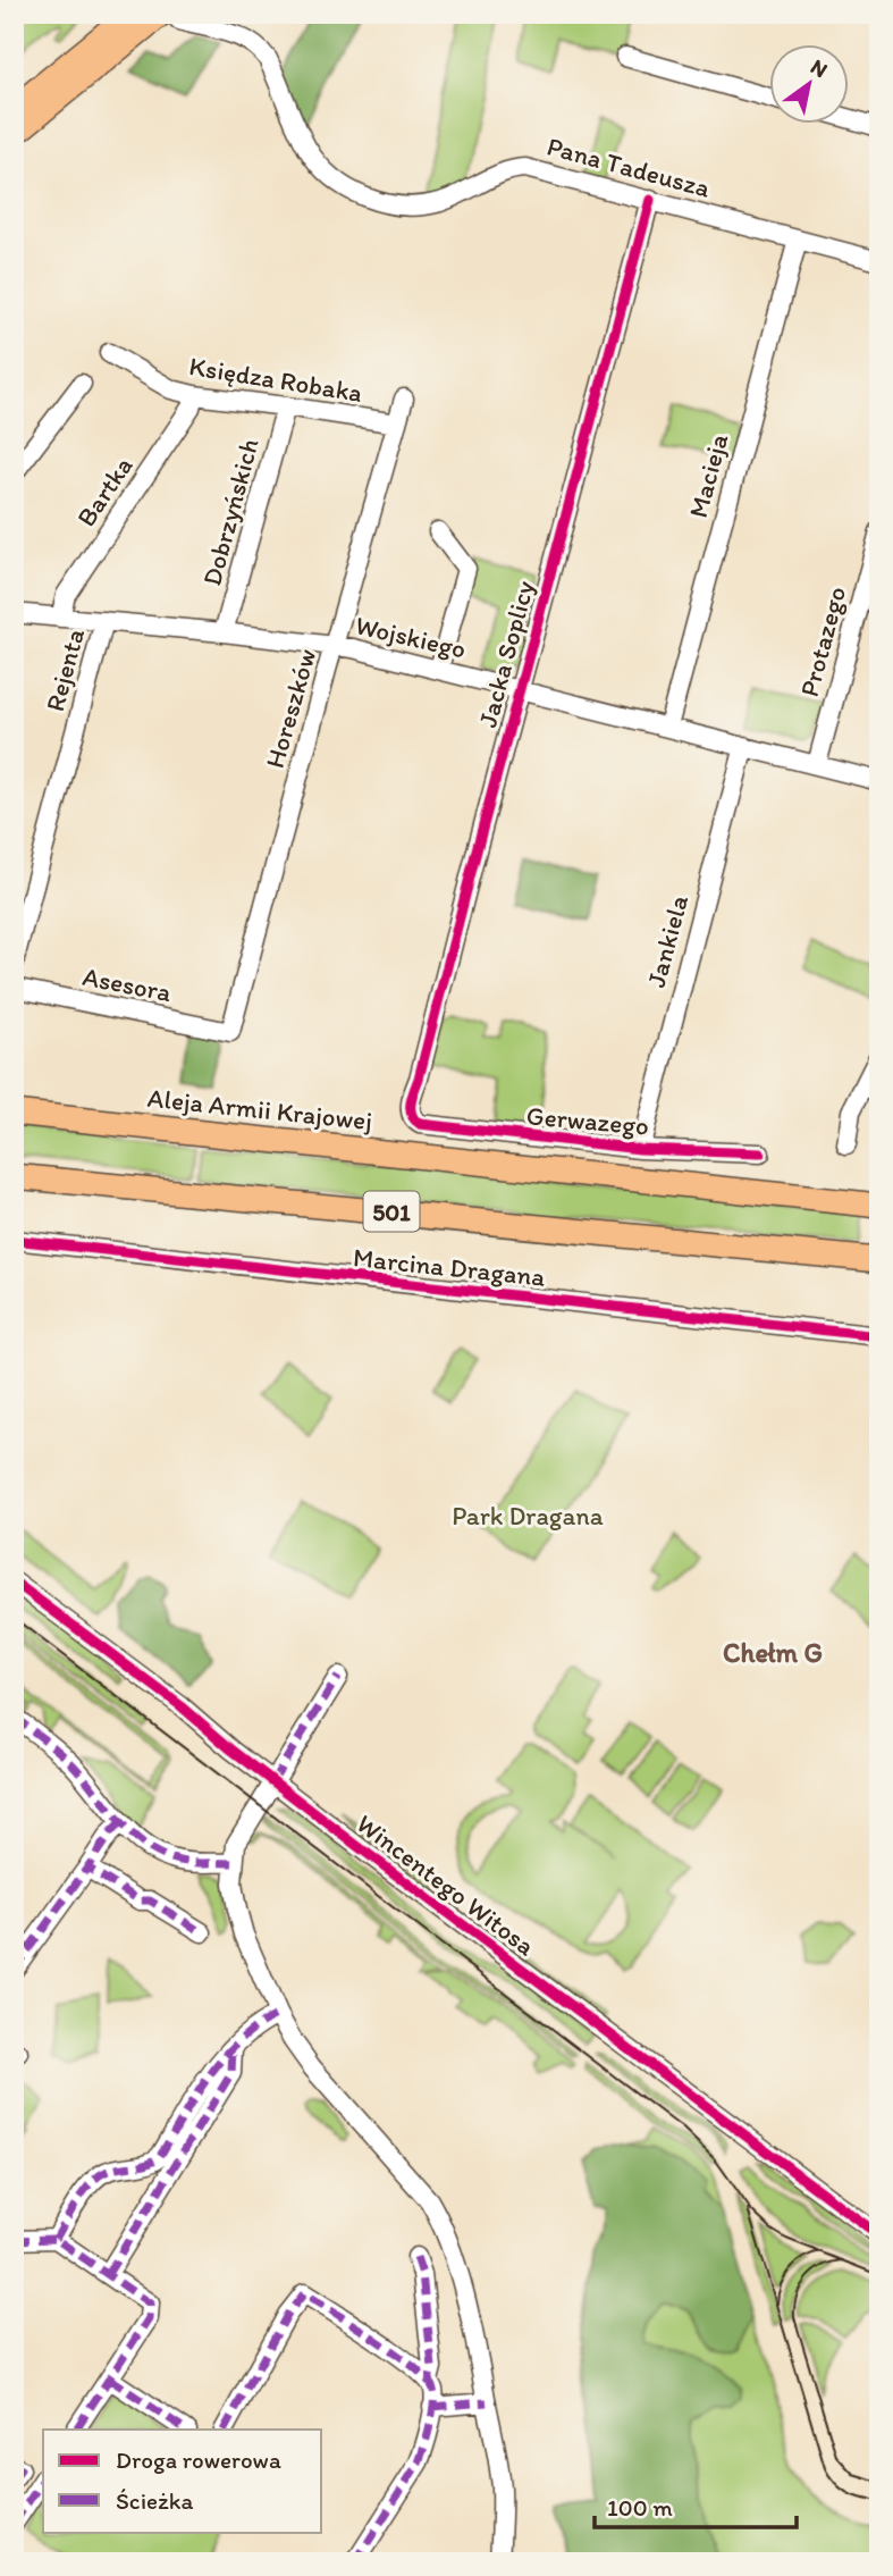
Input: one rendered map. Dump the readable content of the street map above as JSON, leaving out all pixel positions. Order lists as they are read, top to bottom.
{
  "streets": {
    "main road": ["Aleja Armii Krajowej", "501"],
    "street": [
      "Pana Tadeusza",
      "Księdza Robaka",
      "Macieja",
      "Bartka",
      "Dobrzyńskich",
      "Wojskiego",
      "Protazego",
      "Jacka Soplicy",
      "Rejenta",
      "Horeszków",
      "Jankiela",
      "Asesora",
      "Gerwazego",
      "Marcina Dragana",
      "Wincentego Witosa"
    ]
  },
  "crossings": [
    ["Pana Tadeusza", "Macieja"],
    ["Pana Tadeusza", "Jacka Soplicy"],
    ["Księdza Robaka", "Bartka"],
    ["Księdza Robaka", "Dobrzyńskich"],
    ["Księdza Robaka", "Horeszków"],
    ["Macieja", "Wojskiego"],
    ["Bartka", "Wojskiego"],
    ["Dobrzyńskich", "Wojskiego"],
    ["Wojskiego", "Protazego"],
    ["Wojskiego", "Jacka Soplicy"],
    ["Wojskiego", "Rejenta"],
    ["Wojskiego", "Horeszków"],
    ["Wojskiego", "Jankiela"],
    ["Jacka Soplicy", "Gerwazego"],
    ["Horeszków", "Asesora"],
    ["Jankiela", "Gerwazego"]
  ],
  "districts": ["Chełm G"],
  "parks": ["Park Dragana"],
  "legend": ["Droga rowerowa", "Ścieżka"],
  "scale_bar": "100 m",
  "north": "top right"
}
